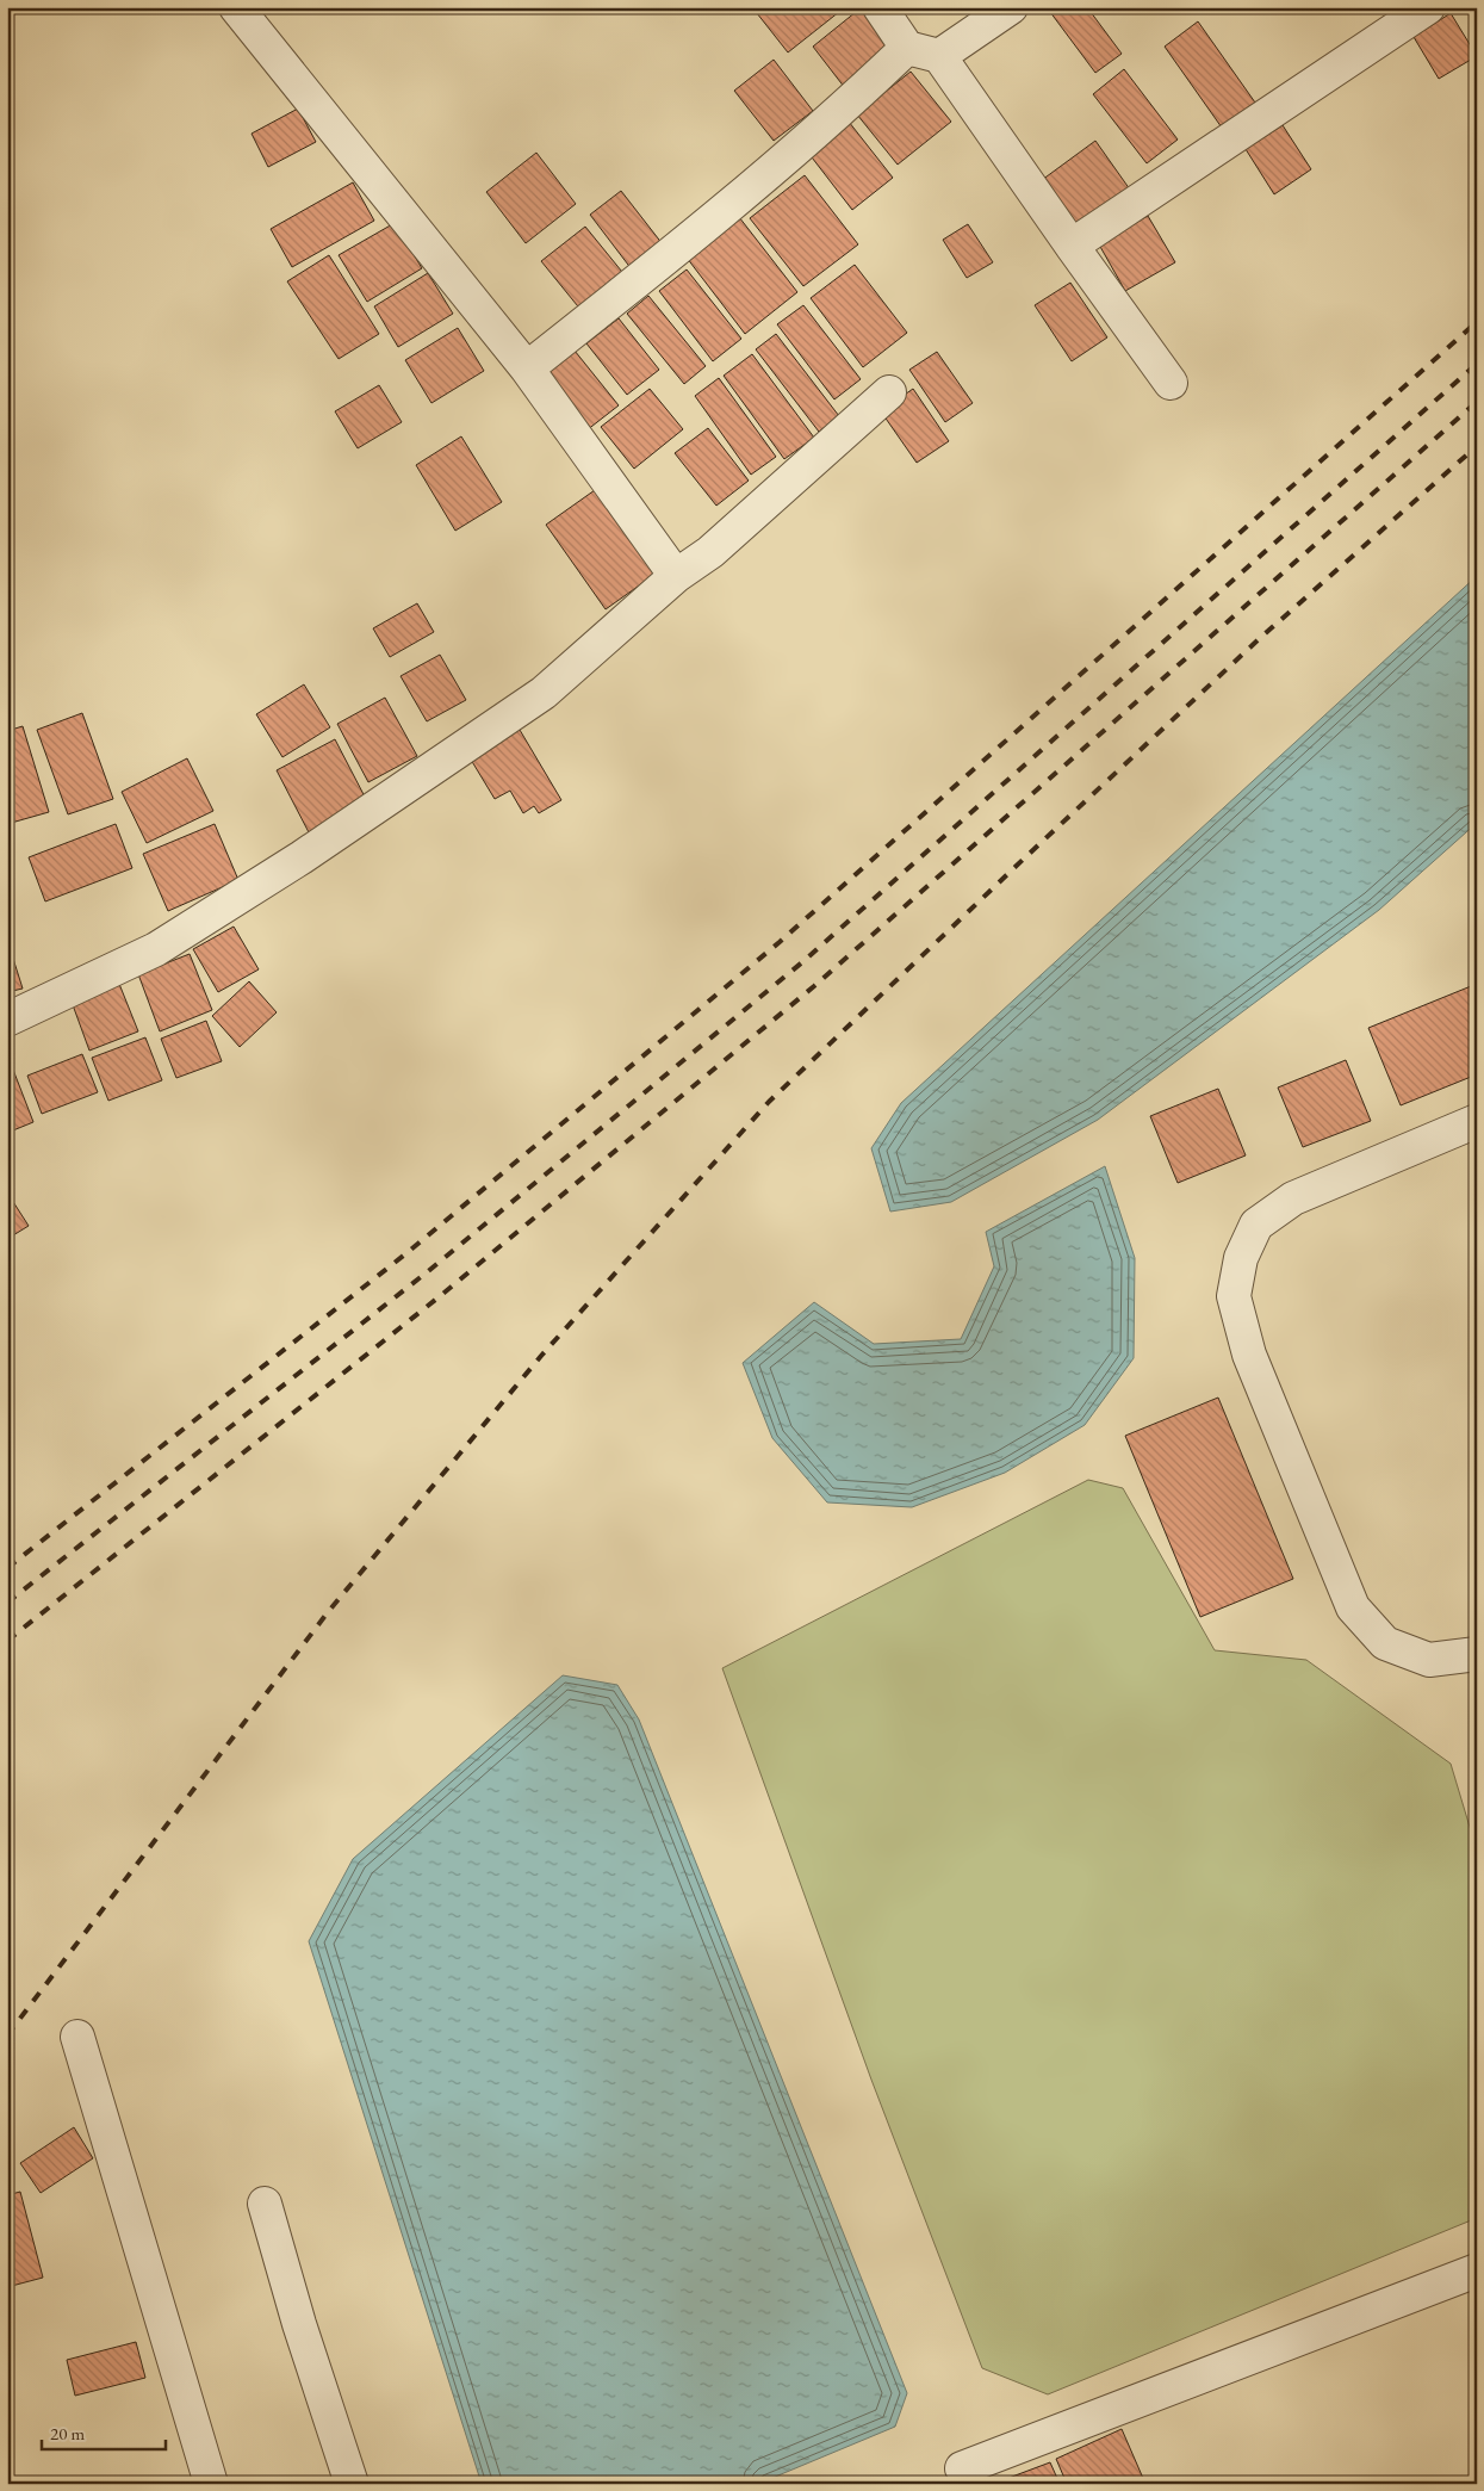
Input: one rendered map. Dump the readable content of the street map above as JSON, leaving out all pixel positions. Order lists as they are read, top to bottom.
{
  "scale_bar": "20 m"
}
